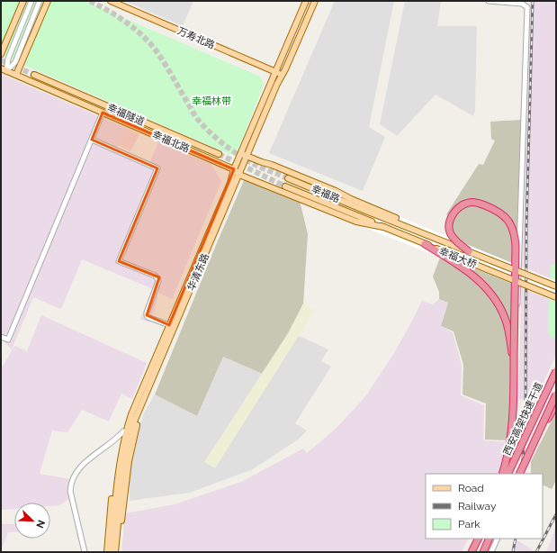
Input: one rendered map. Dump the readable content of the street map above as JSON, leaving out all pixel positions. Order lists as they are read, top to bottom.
{
  "streets": {
    "highway": ["西安高架快速干道"],
    "main road": [
      "万寿北路",
      "幸福隧道",
      "幸福北路",
      "幸福路",
      "幸福大桥",
      "华清东路"
    ]
  },
  "crossings": [
    ["万寿北路", "华清东路"],
    ["幸福北路", "华清东路"],
    ["幸福路", "幸福大桥"]
  ],
  "parks": ["幸福林带"],
  "legend": ["Road", "Railway", "Park"],
  "north": "bottom right"
}
